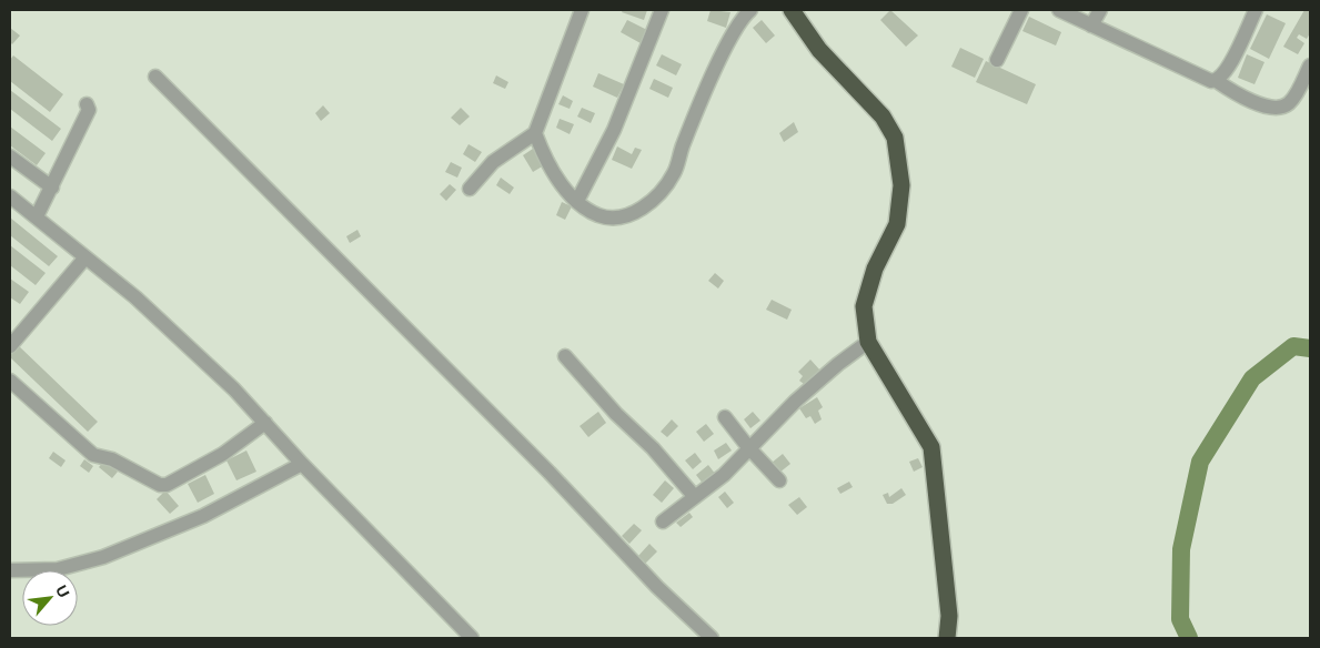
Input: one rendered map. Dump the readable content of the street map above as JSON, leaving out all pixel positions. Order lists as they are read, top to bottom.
{
  "north": "top right"
}
